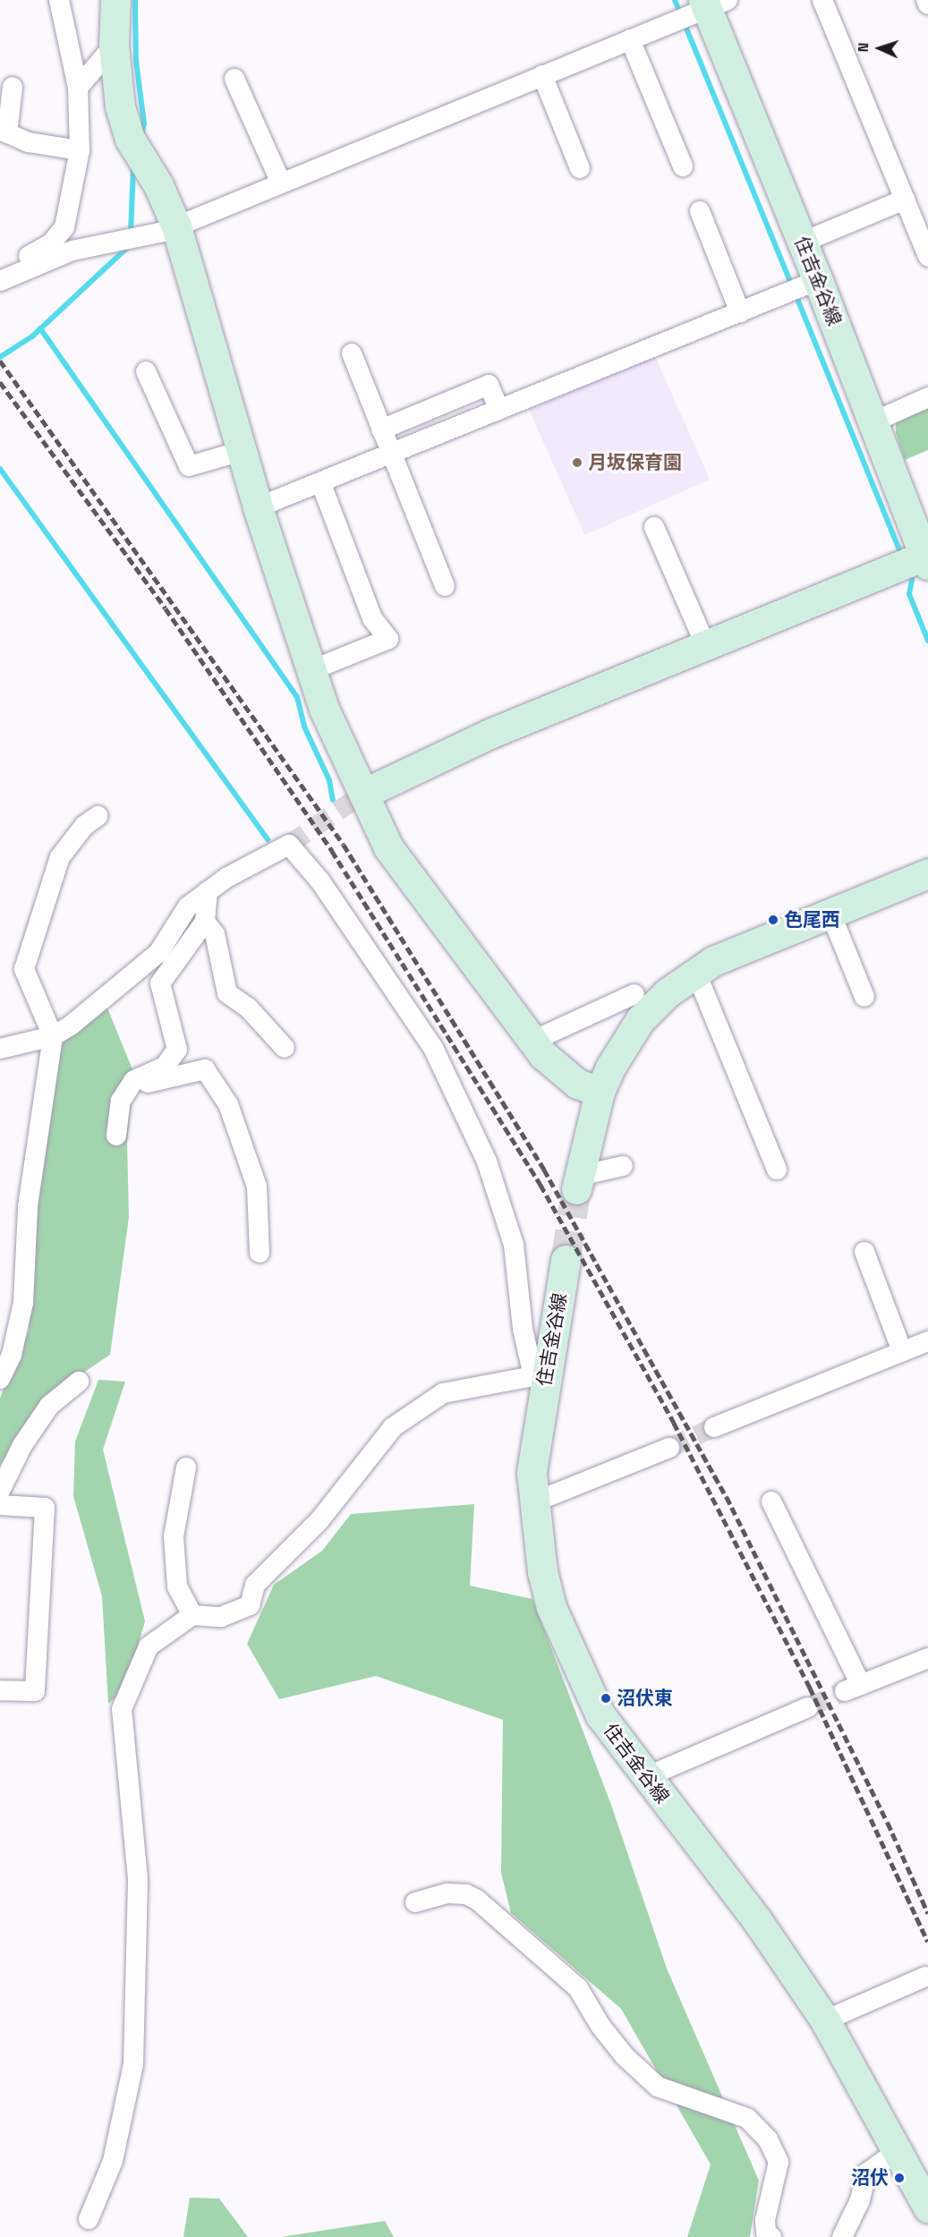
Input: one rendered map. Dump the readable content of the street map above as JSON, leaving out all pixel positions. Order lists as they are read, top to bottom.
{
  "streets": {
    "main road": ["住吉金谷線"]
  },
  "places": [
    "月坂保育園",
    "色尾西",
    "沼伏東",
    "沼伏"
  ],
  "north": "left"
}
